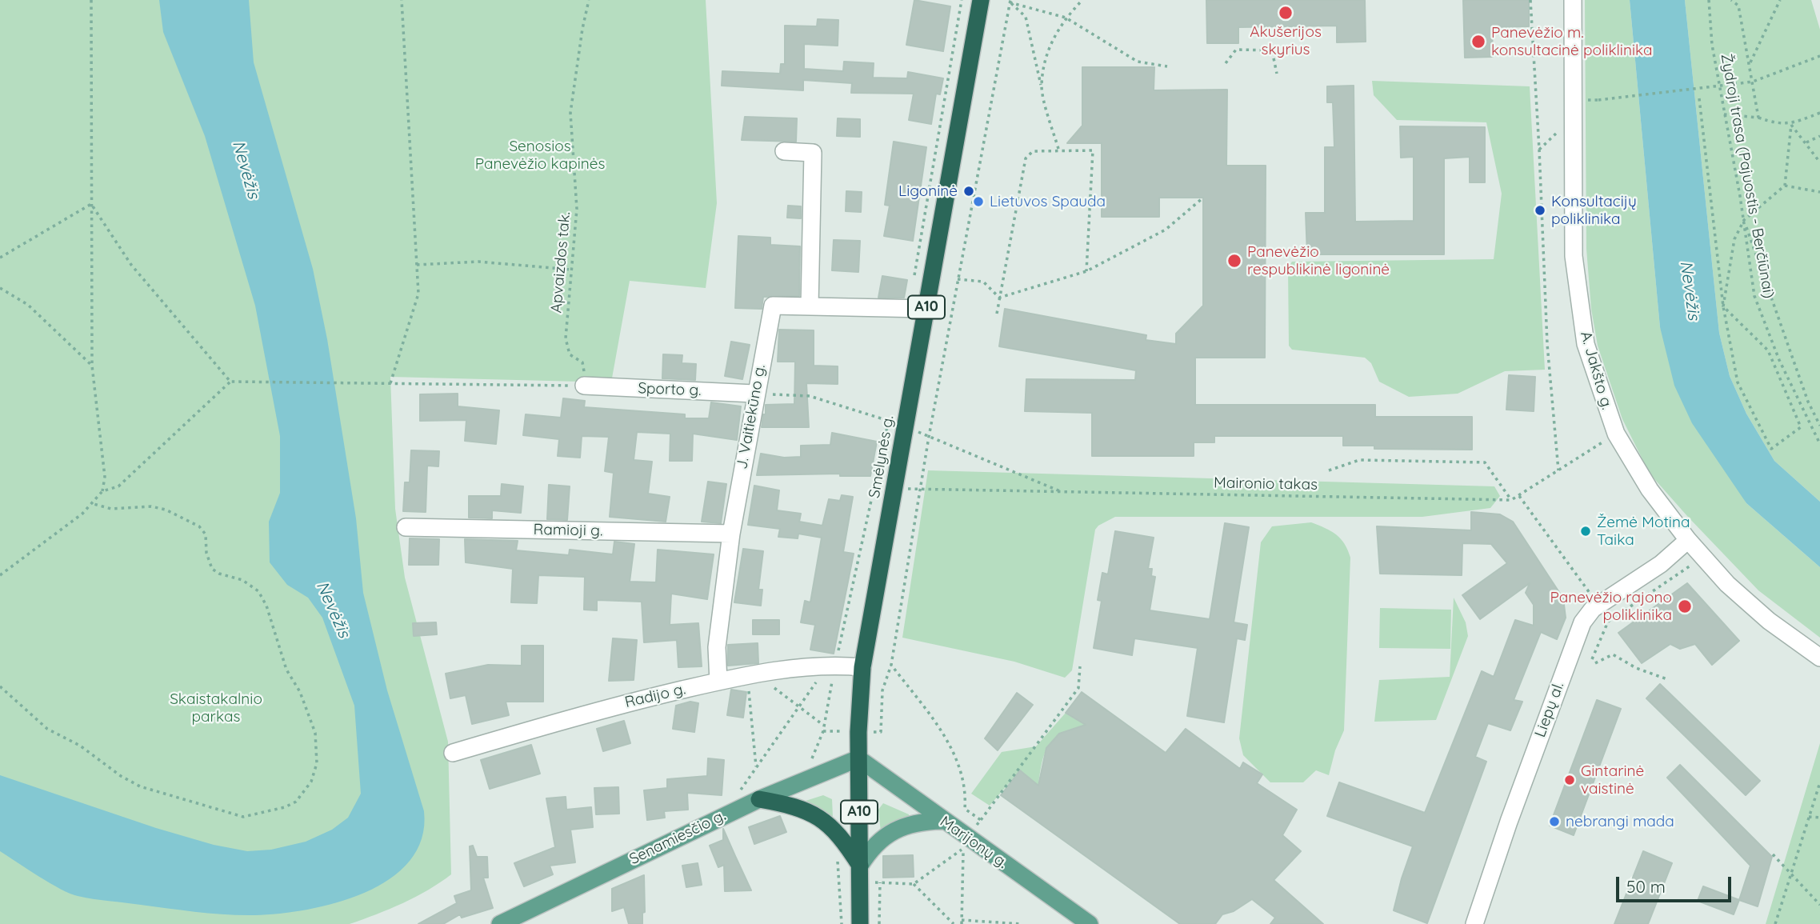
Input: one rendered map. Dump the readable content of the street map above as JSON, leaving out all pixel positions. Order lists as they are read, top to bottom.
{
  "streets": {
    "highway": ["A10", "Smėlynės g."],
    "main road": ["Senamiesčio g.", "Marijonų g."],
    "street": [
      "A. Jakšto g.",
      "Sporto g.",
      "J. Vaitiekūno g.",
      "Ramioji g.",
      "Radijo g.",
      "Liepų al."
    ],
    "path": ["Žydroji trasa (Pajuostis - Berčiūnai)", "Apvaizdos tak.", "Maironio takas"]
  },
  "crossings": [
    ["Apvaizdos tak.", "Sporto g."],
    ["A. Jakšto g.", "Liepų al."],
    ["Sporto g.", "J. Vaitiekūno g."],
    ["J. Vaitiekūno g.", "Smėlynės g."],
    ["J. Vaitiekūno g.", "Ramioji g."],
    ["J. Vaitiekūno g.", "Radijo g."],
    ["Smėlynės g.", "Maironio takas"],
    ["Smėlynės g.", "Radijo g."],
    ["Smėlynės g.", "Senamiesčio g."],
    ["Smėlynės g.", "Marijonų g."],
    ["Senamiesčio g.", "Marijonų g."]
  ],
  "water": ["Nevėžis"],
  "parks": ["Senosios Panevėžio kapinės", "Skaistakalnio parkas"],
  "places": [
    "Akušerijos skyrius",
    "Panevėžio m. konsultacinė poliklinika",
    "Ligoninė",
    "Lietuvos Spauda",
    "Konsultacijų poliklinika",
    "Panevėžio respublikinė ligoninė",
    "Žemė Motina Taika",
    "Panevėžio rajono poliklinika",
    "Gintarinė vaistinė",
    "nebrangi mada"
  ],
  "scale_bar": "50 m"
}
